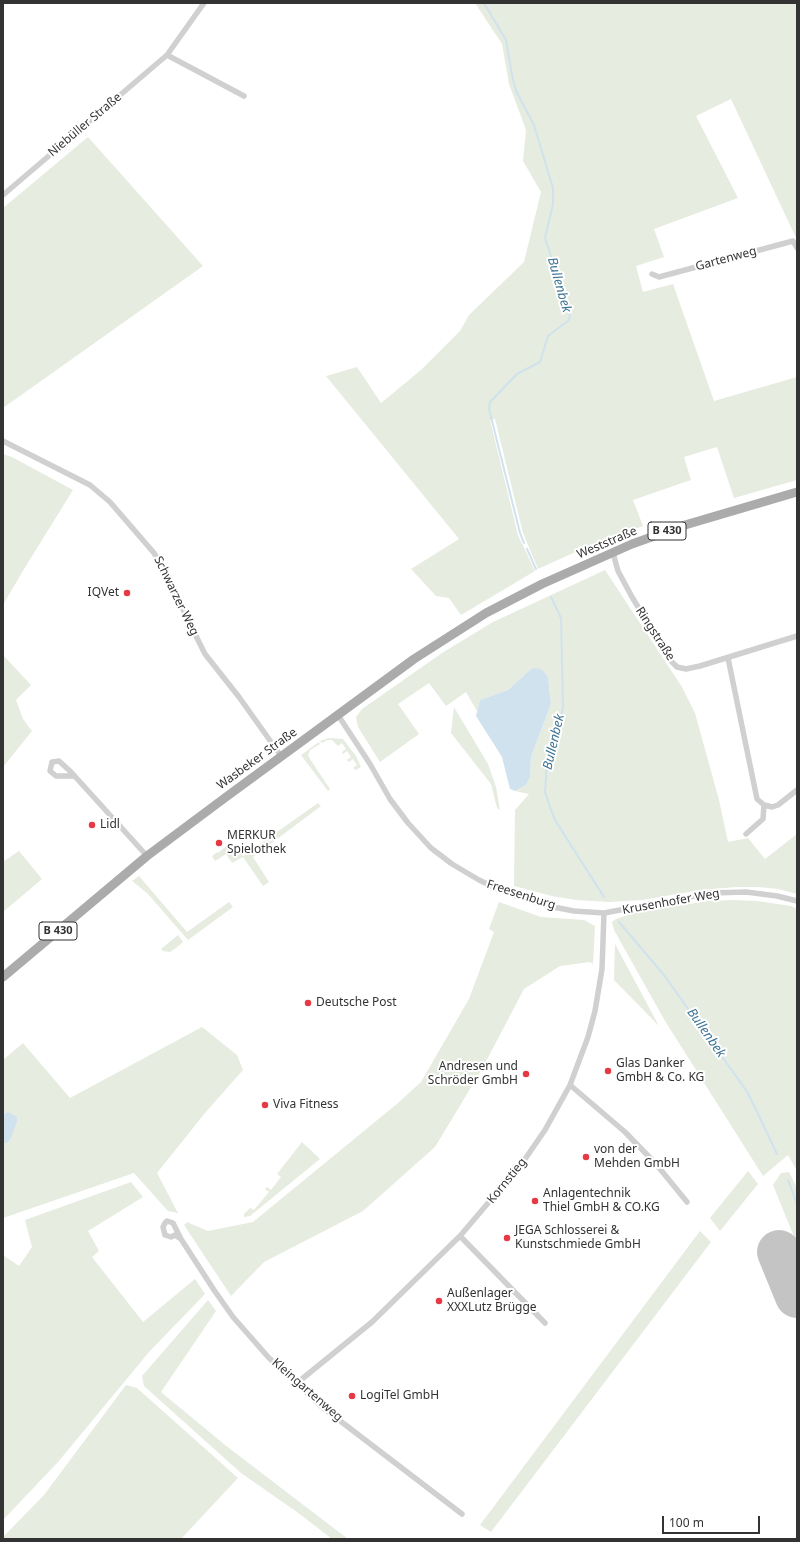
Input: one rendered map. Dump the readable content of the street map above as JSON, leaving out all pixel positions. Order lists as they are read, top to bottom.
{
  "streets": {
    "main road": ["B 430", "Weststraße", "Wasbeker Straße"],
    "street": [
      "Niebüller Straße",
      "Gartenweg",
      "Schwarzer Weg",
      "Ringstraße",
      "Freesenburg",
      "Krusenhofer Weg",
      "Kornstieg",
      "Kleingartenweg"
    ]
  },
  "crossings": [
    ["Weststraße", "Ringstraße"],
    ["Weststraße", "Wasbeker Straße"],
    ["Schwarzer Weg", "Wasbeker Straße"],
    ["Wasbeker Straße", "Freesenburg"],
    ["Freesenburg", "Krusenhofer Weg"],
    ["Freesenburg", "Kornstieg"],
    ["Kornstieg", "Kleingartenweg"]
  ],
  "water": ["Bullenbek"],
  "places": [
    "IQVet",
    "Lidl",
    "MERKUR Spielothek",
    "Deutsche Post",
    "Glas Danker GmbH & Co. KG",
    "Andresen und Schröder GmbH",
    "Viva Fitness",
    "von der Mehden GmbH",
    "Anlagentechnik Thiel GmbH & CO.KG",
    "JEGA Schlosserei & Kunstschmiede GmbH",
    "Außenlager XXXLutz Brügge",
    "LogiTel GmbH"
  ],
  "scale_bar": "100 m"
}
